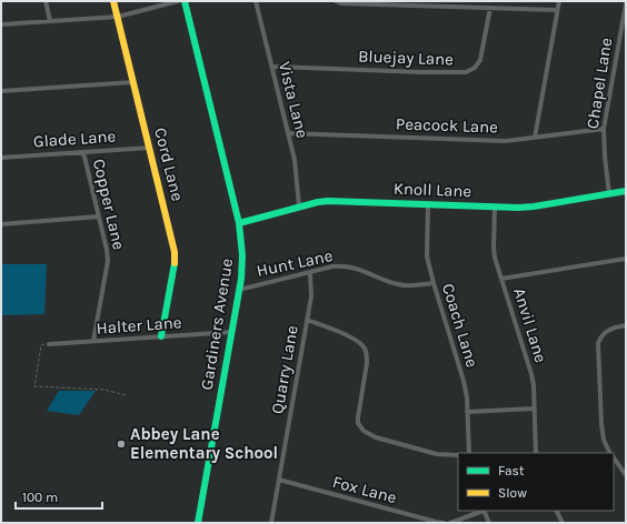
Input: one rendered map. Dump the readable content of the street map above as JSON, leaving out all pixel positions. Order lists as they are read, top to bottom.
{
  "streets": {
    "street": [
      "Bluejay Lane",
      "Chapel Lane",
      "Vista Lane",
      "Peacock Lane",
      "Glade Lane",
      "Cord Lane",
      "Knoll Lane",
      "Copper Lane",
      "Hunt Lane",
      "Gardiners Avenue",
      "Halter Lane",
      "Coach Lane",
      "Anvil Lane",
      "Quarry Lane",
      "Fox Lane"
    ]
  },
  "crossings": [
    ["Bluejay Lane", "Vista Lane"],
    ["Chapel Lane", "Peacock Lane"],
    ["Chapel Lane", "Knoll Lane"],
    ["Vista Lane", "Peacock Lane"],
    ["Vista Lane", "Knoll Lane"],
    ["Glade Lane", "Cord Lane"],
    ["Glade Lane", "Copper Lane"],
    ["Cord Lane", "Halter Lane"],
    ["Knoll Lane", "Gardiners Avenue"],
    ["Knoll Lane", "Coach Lane"],
    ["Knoll Lane", "Anvil Lane"],
    ["Copper Lane", "Halter Lane"],
    ["Hunt Lane", "Gardiners Avenue"],
    ["Hunt Lane", "Coach Lane"],
    ["Hunt Lane", "Quarry Lane"],
    ["Gardiners Avenue", "Halter Lane"],
    ["Quarry Lane", "Fox Lane"]
  ],
  "places": ["Abbey Lane Elementary School"],
  "legend": ["Fast", "Slow"],
  "scale_bar": "100 m"
}
